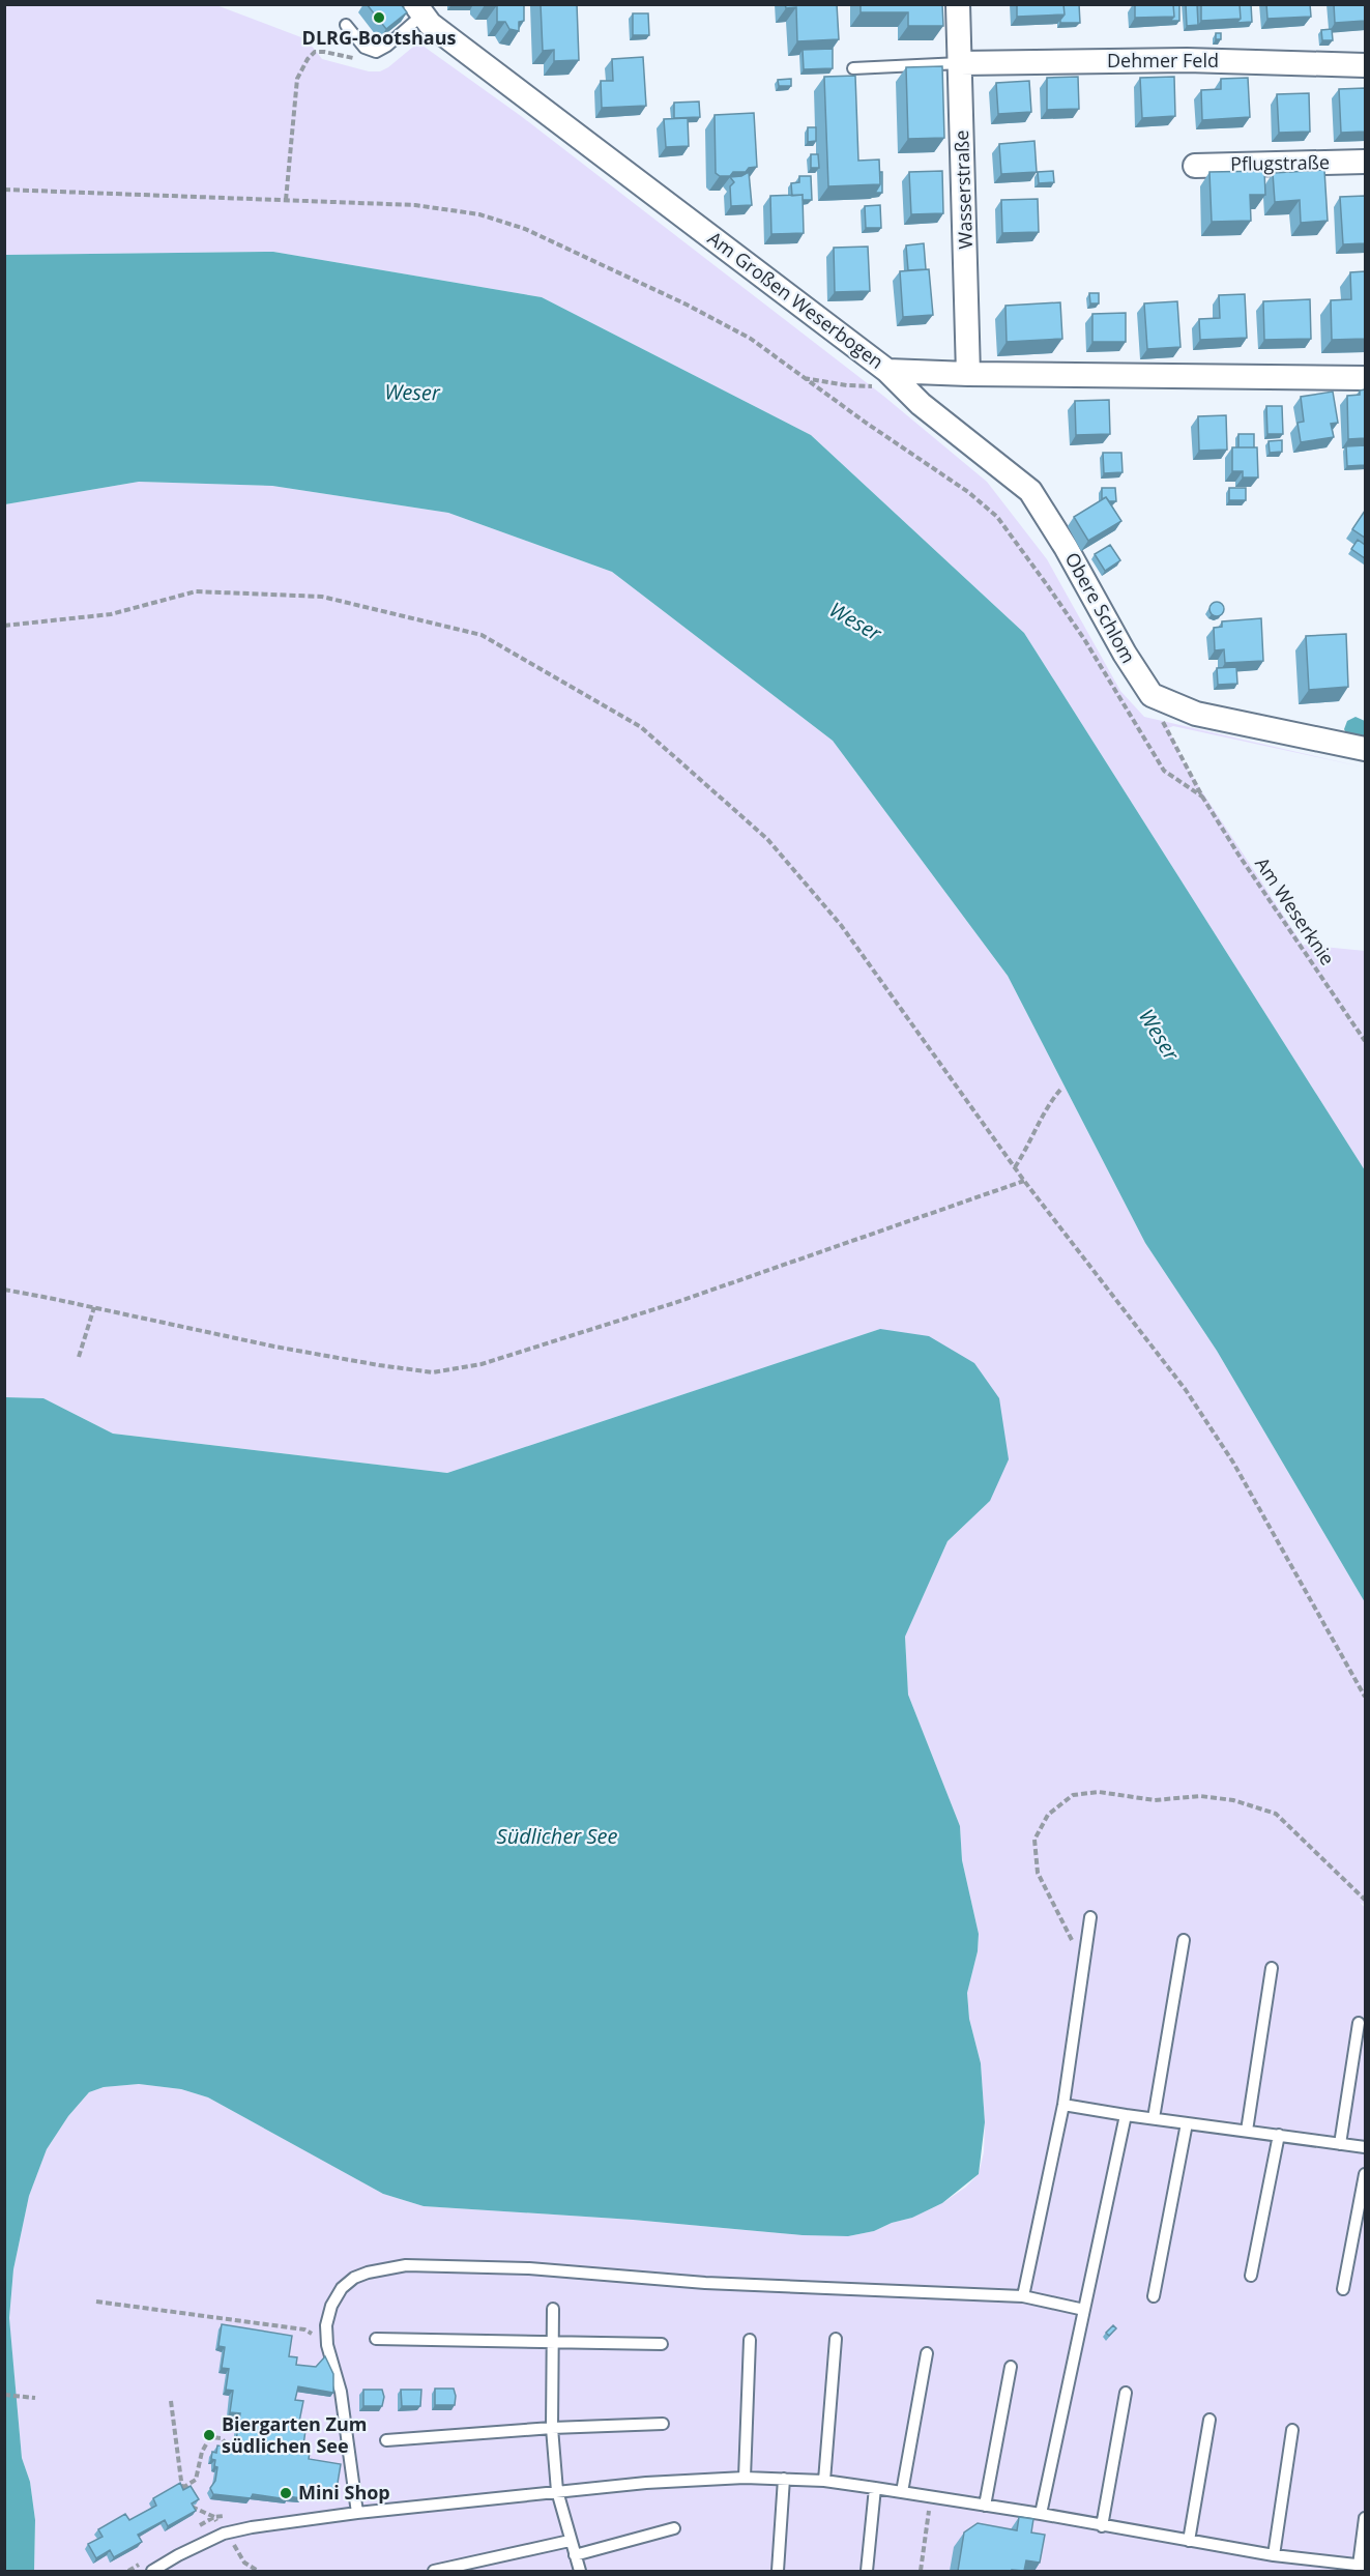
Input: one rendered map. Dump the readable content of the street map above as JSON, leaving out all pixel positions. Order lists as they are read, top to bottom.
{
  "streets": {
    "street": [
      "Dehmer Feld",
      "Pflugstraße",
      "Wasserstraße",
      "Am Großen Weserbogen",
      "Obere Schlom"
    ],
    "path": ["Am Weserknie"]
  },
  "crossings": [
    ["Dehmer Feld", "Wasserstraße"],
    ["Wasserstraße", "Am Großen Weserbogen"],
    ["Am Großen Weserbogen", "Obere Schlom"],
    ["Obere Schlom", "Am Weserknie"]
  ],
  "water": ["Weser", "Südlicher See"],
  "places": ["DLRG-Bootshaus", "Biergarten Zum südlichen See", "Mini Shop"]
}
